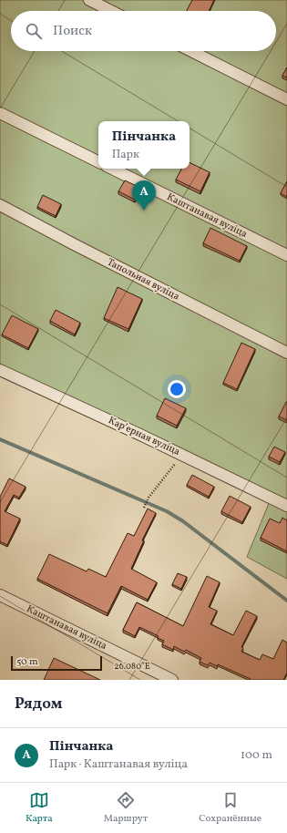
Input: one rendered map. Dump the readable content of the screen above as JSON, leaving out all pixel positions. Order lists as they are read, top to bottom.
{
  "streets": {
    "street": ["Каштанавая вуліца", "Тапольная вуліца", "Карʼерная вуліца"]
  },
  "scale_bar": "50 m",
  "page": {
    "search": "Поиск",
    "popup": ["Пінчанка", "Парк"],
    "pins": "A",
    "scale": "50 m",
    "heading": "Рядом",
    "list": [
      {
        "mark": "A",
        "name": "Пінчанка",
        "note": "Парк · Каштанавая вуліца",
        "value": "100 m"
      }
    ],
    "nav": ["Карта", "Маршрут", "Сохранённые"]
  },
  "coordinates": ["26.080°E"]
}
